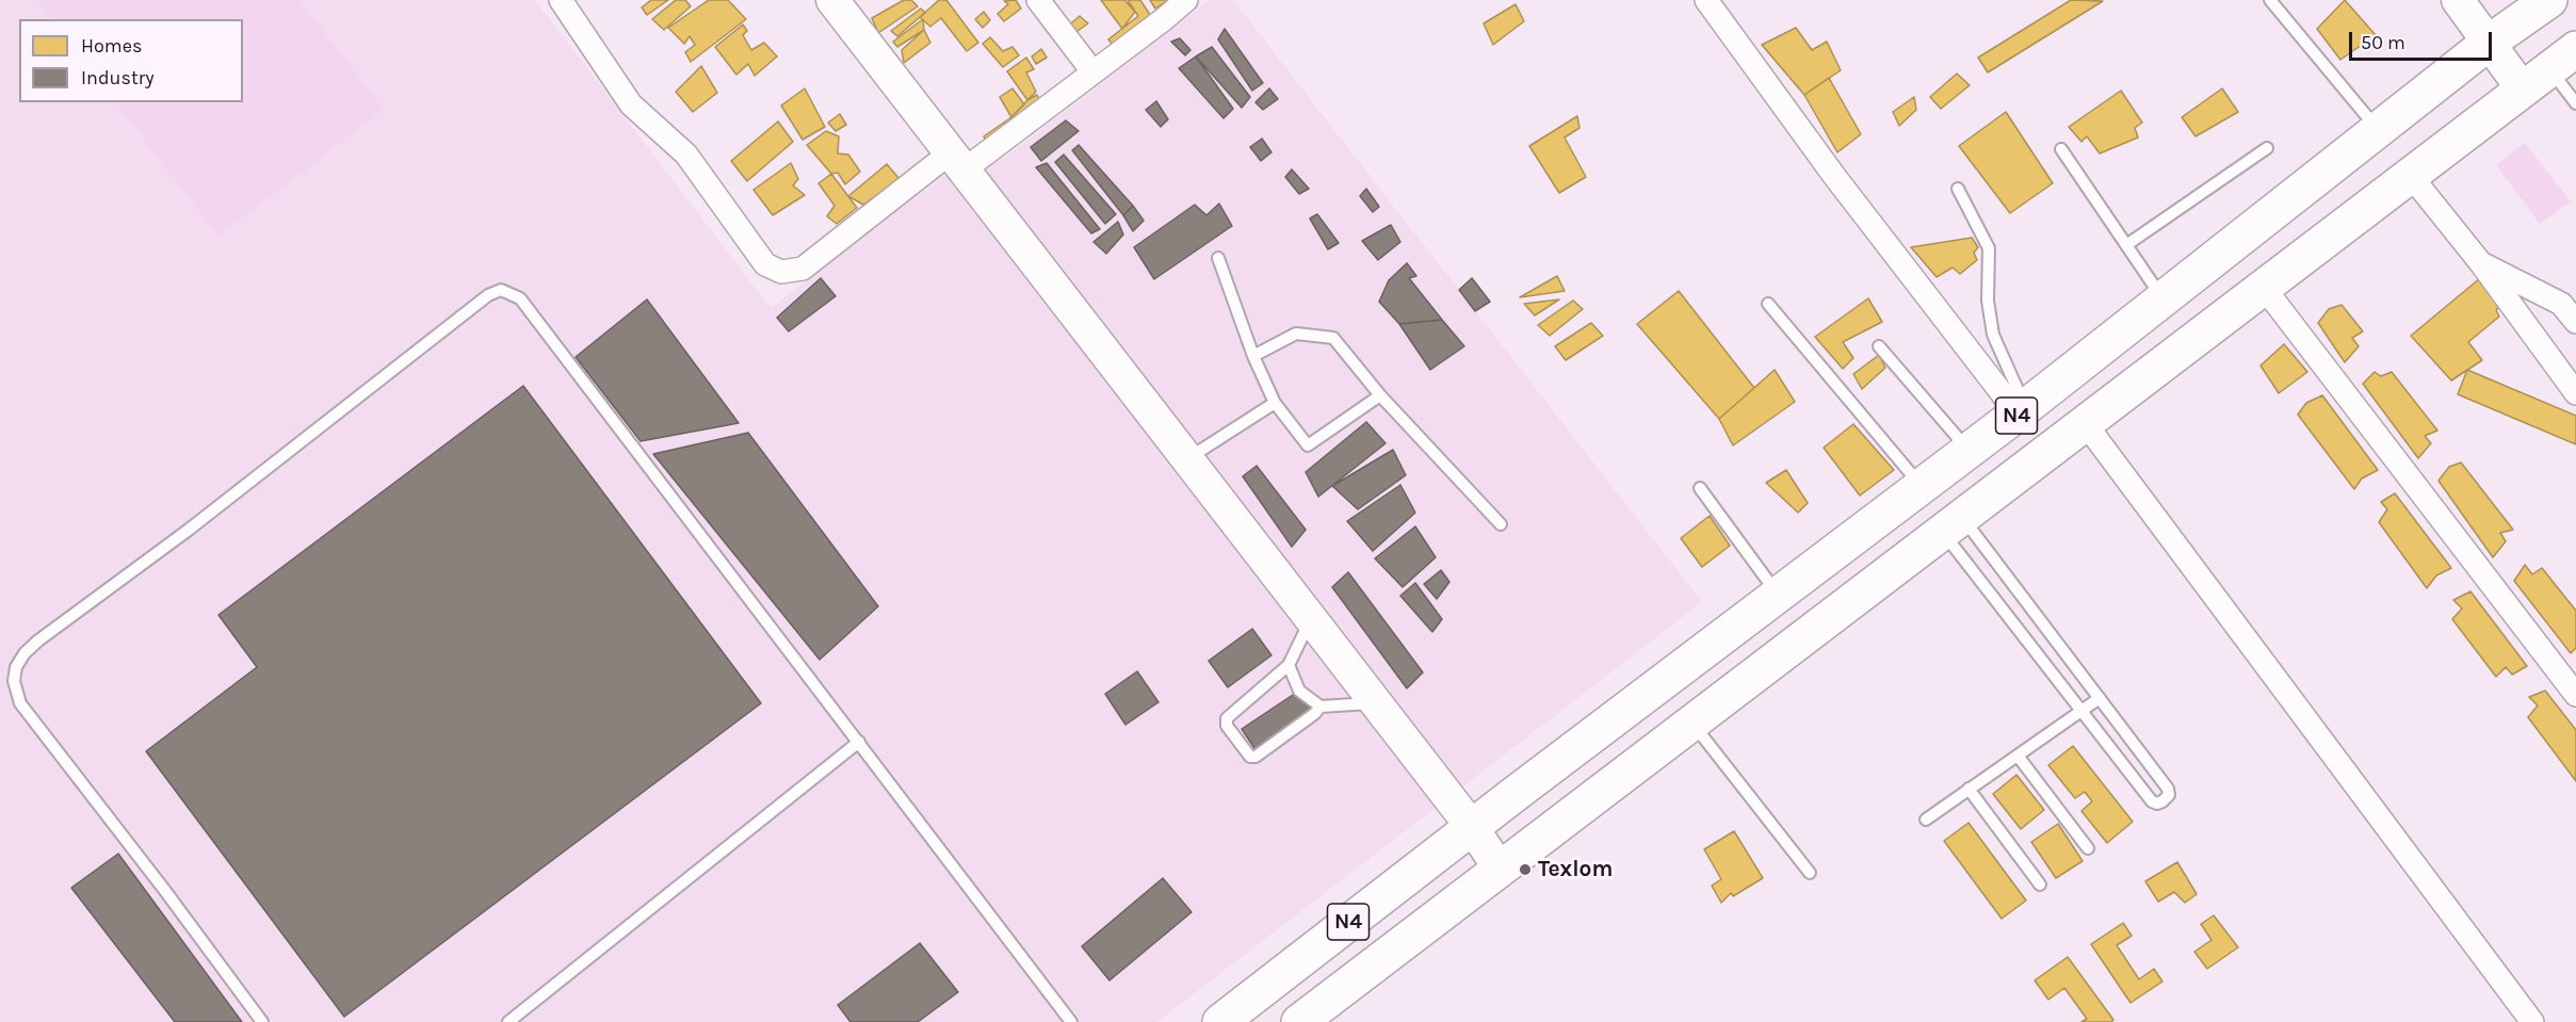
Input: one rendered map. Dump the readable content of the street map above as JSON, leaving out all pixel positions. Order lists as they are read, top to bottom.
{
  "streets": {
    "highway": ["N4"]
  },
  "places": ["Texlom"],
  "legend": ["Homes", "Industry"],
  "scale_bar": "50 m"
}
